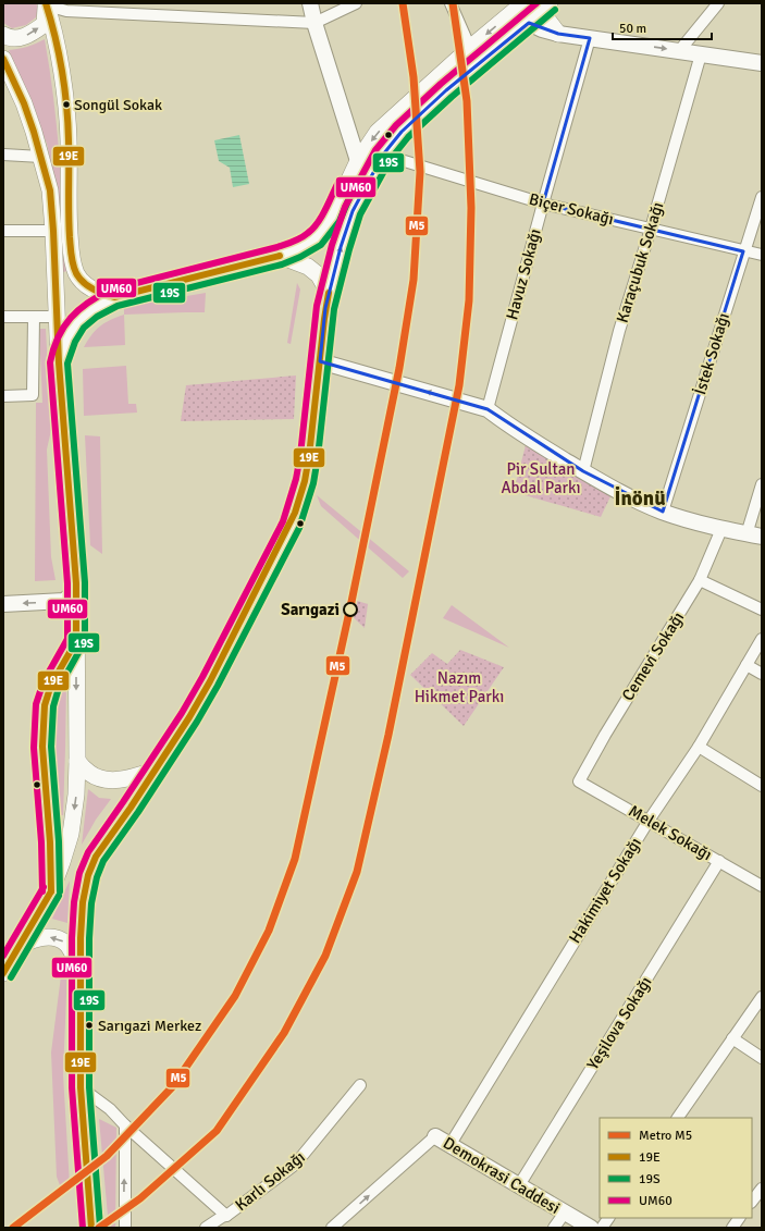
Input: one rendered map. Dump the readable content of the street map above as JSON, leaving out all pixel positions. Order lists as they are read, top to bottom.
{
  "streets": {
    "street": [
      "Biçer Sokağı",
      "Karaçubuk Sokağı",
      "Havuz Sokağı",
      "İstek Sokağı",
      "Cemevi Sokağı",
      "Melek Sokağı",
      "Hakimiyet Sokağı",
      "Yeşilova Sokağı",
      "Demokrasi Caddesi",
      "Karlı Sokağı"
    ]
  },
  "crossings": [
    ["Biçer Sokağı", "Karaçubuk Sokağı"],
    ["Biçer Sokağı", "Havuz Sokağı"],
    ["Biçer Sokağı", "İstek Sokağı"],
    ["Cemevi Sokağı", "Melek Sokağı"],
    ["Melek Sokağı", "Hakimiyet Sokağı"],
    ["Melek Sokağı", "Yeşilova Sokağı"],
    ["Hakimiyet Sokağı", "Demokrasi Caddesi"],
    ["Yeşilova Sokağı", "Demokrasi Caddesi"]
  ],
  "districts": ["İnönü"],
  "parks": ["Pir Sultan Abdal Parkı", "Nazım Hikmet Parkı"],
  "places": ["Songül Sokak", "Sarıgazi", "Sarıgazi Merkez"],
  "lines": [
    "metro line M5",
    "transit line 19E",
    "transit line UM60",
    "transit line 19S"
  ],
  "legend": [
    "Metro M5",
    "19E",
    "19S",
    "UM60"
  ],
  "scale_bar": "50 m"
}
